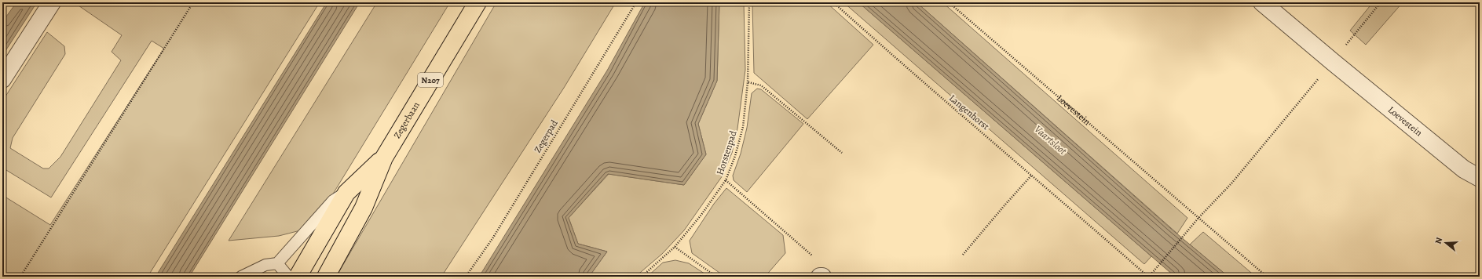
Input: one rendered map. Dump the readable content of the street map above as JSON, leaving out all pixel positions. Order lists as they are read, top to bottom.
{
  "streets": {
    "main road": ["N207", "Zegerbaan"],
    "street": ["Loevestein"],
    "path": ["Langenhorst", "Zegerpad", "Horstenpad"]
  },
  "water": ["Vaartsloot"],
  "north": "left"
}
